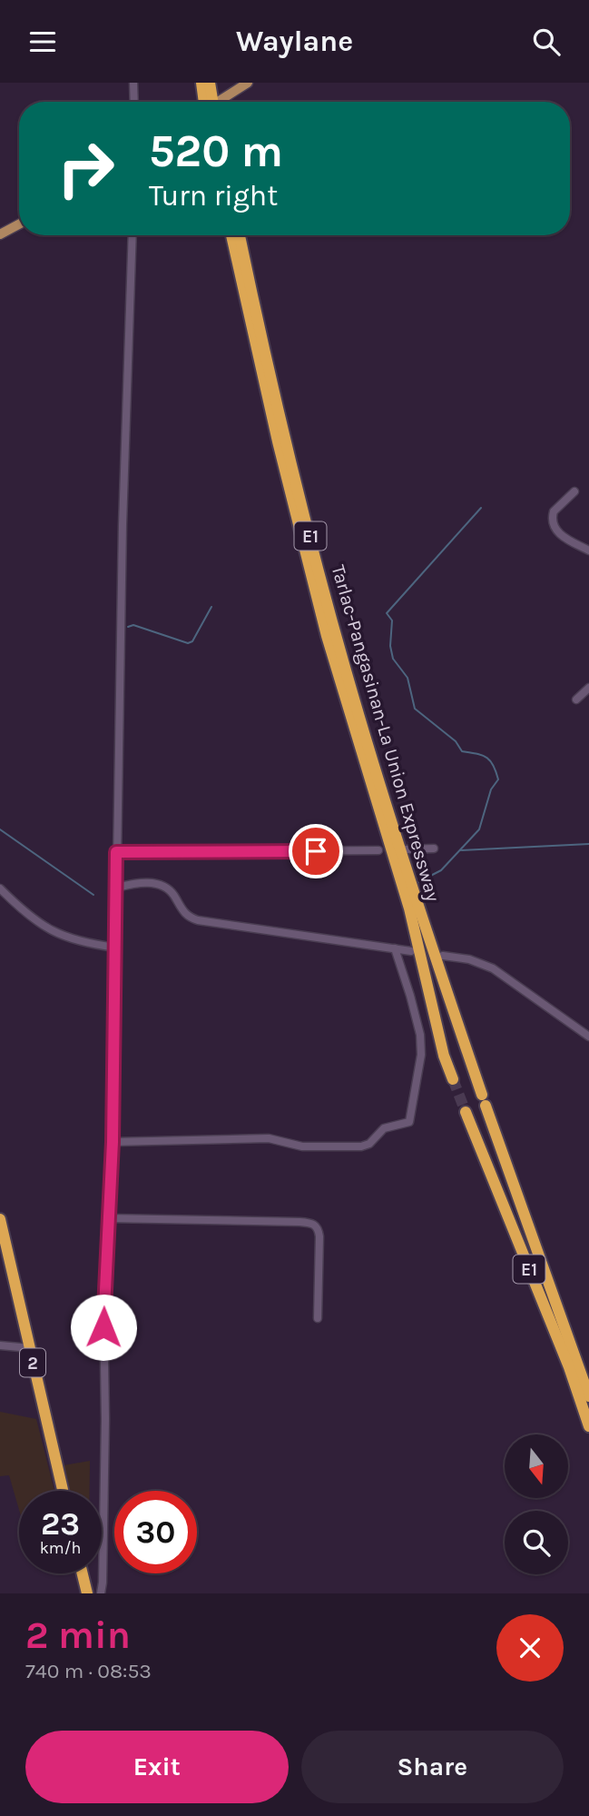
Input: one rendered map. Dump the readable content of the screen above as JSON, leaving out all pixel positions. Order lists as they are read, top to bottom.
{
  "streets": {
    "highway": ["E1", "Tarlac-Pangasinan-La Union Expressway", "2"]
  },
  "north": "bottom",
  "page": {
    "header": "Waylane",
    "turn": ["520 m", "Turn right"],
    "speed": "23 km/h",
    "limit": "30",
    "heading": ["2 min", "740 m · 08:53"],
    "buttons": ["Exit", "Share"]
  }
}
